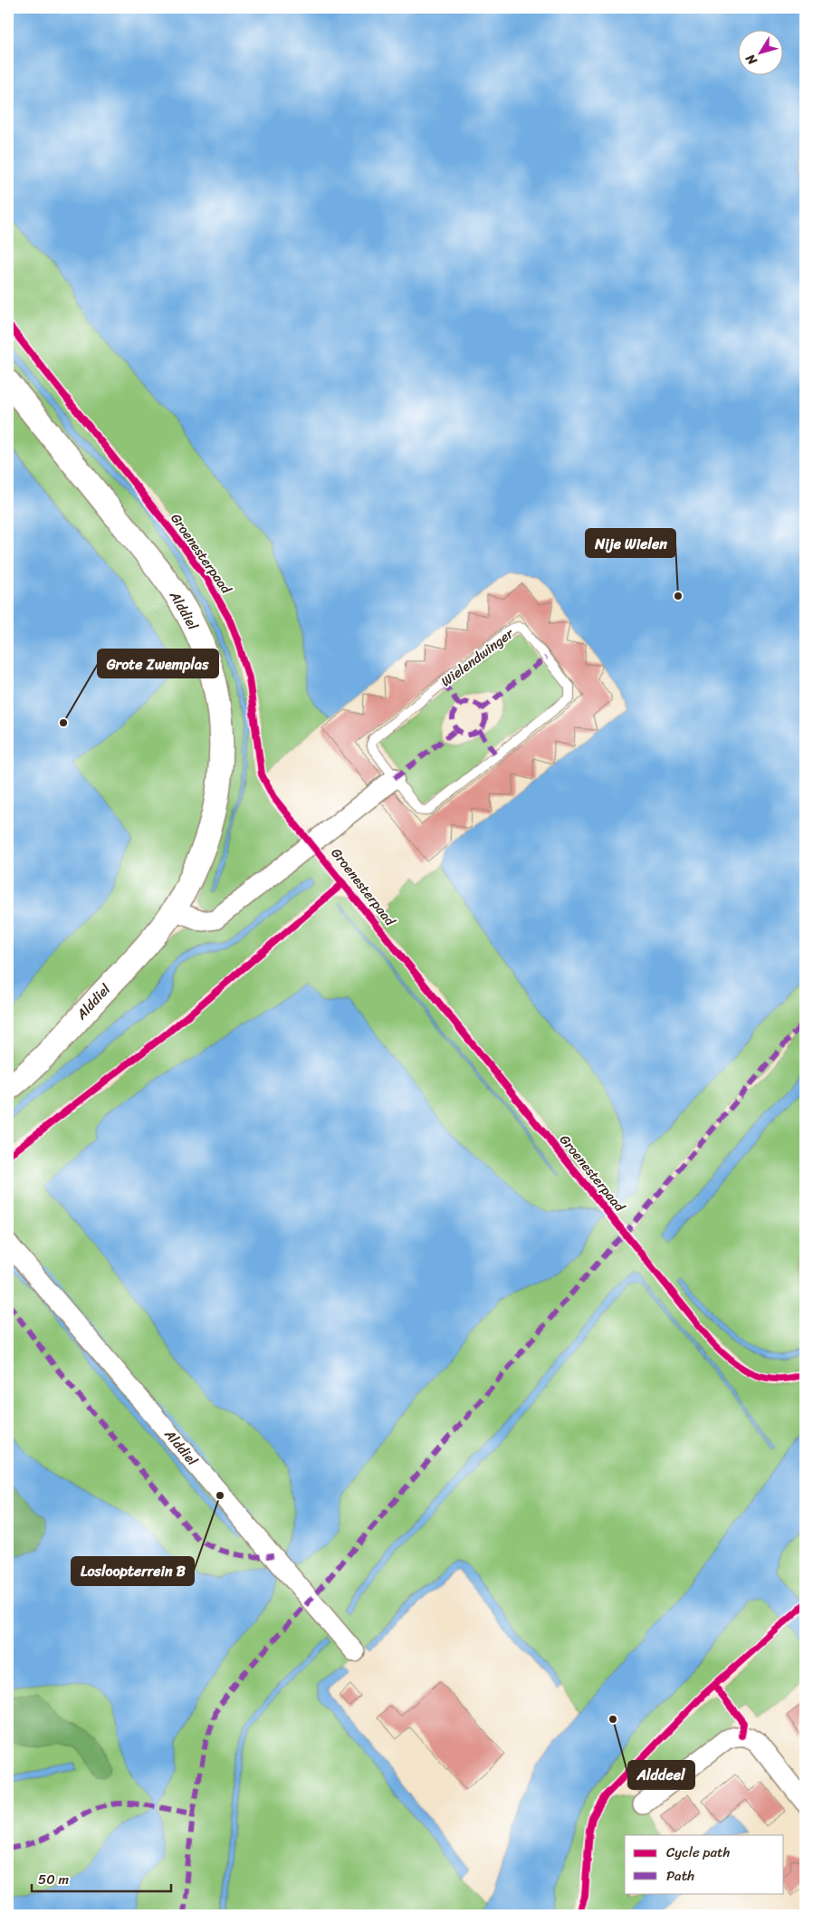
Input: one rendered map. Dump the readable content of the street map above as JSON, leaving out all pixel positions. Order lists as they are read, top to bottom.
{
  "streets": {
    "street": ["Alddiel"],
    "lane": ["Wielendwinger"],
    "cycle path": ["Groenesterpaad"]
  },
  "places": [
    "Nije Wielen",
    "Grote Zwemplas",
    "Losloopterrein B",
    "Alddeel"
  ],
  "legend": ["Cycle path", "Path"],
  "scale_bar": "50 m",
  "north": "bottom left"
}
